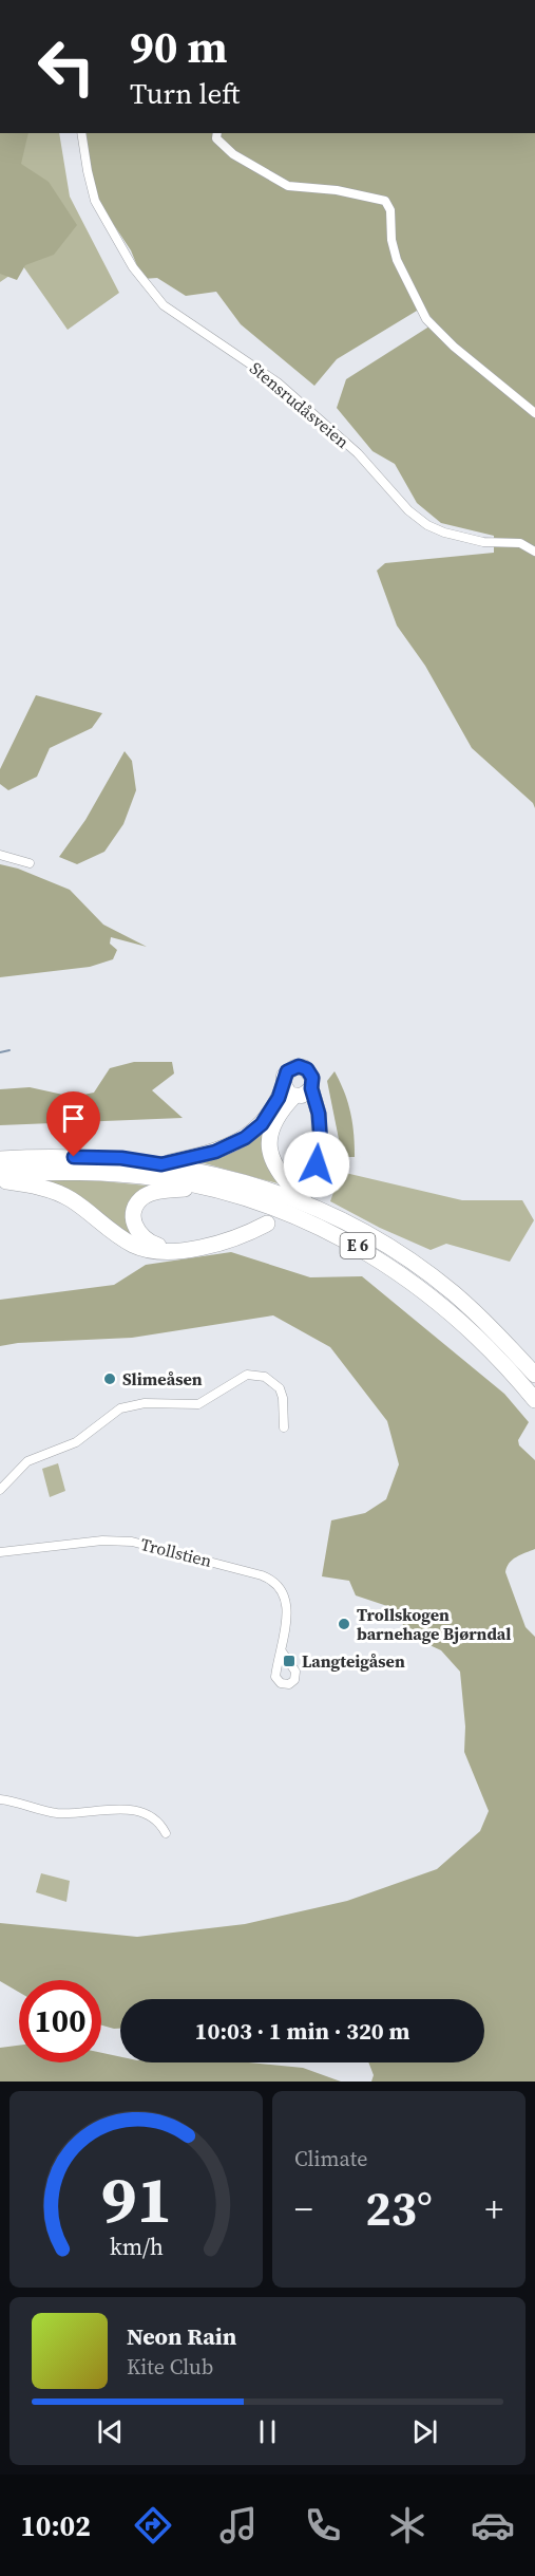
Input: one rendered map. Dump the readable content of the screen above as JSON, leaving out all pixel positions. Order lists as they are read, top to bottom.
{
  "streets": {
    "highway": ["E 6"],
    "street": ["Stensrudåsveien", "Trollstien"]
  },
  "places": {
    "other": ["Slimeåsen", "Trollskogen barnehage Bjørndal"],
    "transit": ["Langteigåsen"]
  },
  "page": {
    "turn": ["90 m", "Turn left"],
    "limit": "100",
    "trip": "10:03 · 1 min · 320 m",
    "tile": "Climate",
    "heat": ["−", "23°", "+"],
    "song": ["Neon Rain", "Kite Club"],
    "tabs": "10:02",
    "gauge": ["91", "km/h"]
  }
}
